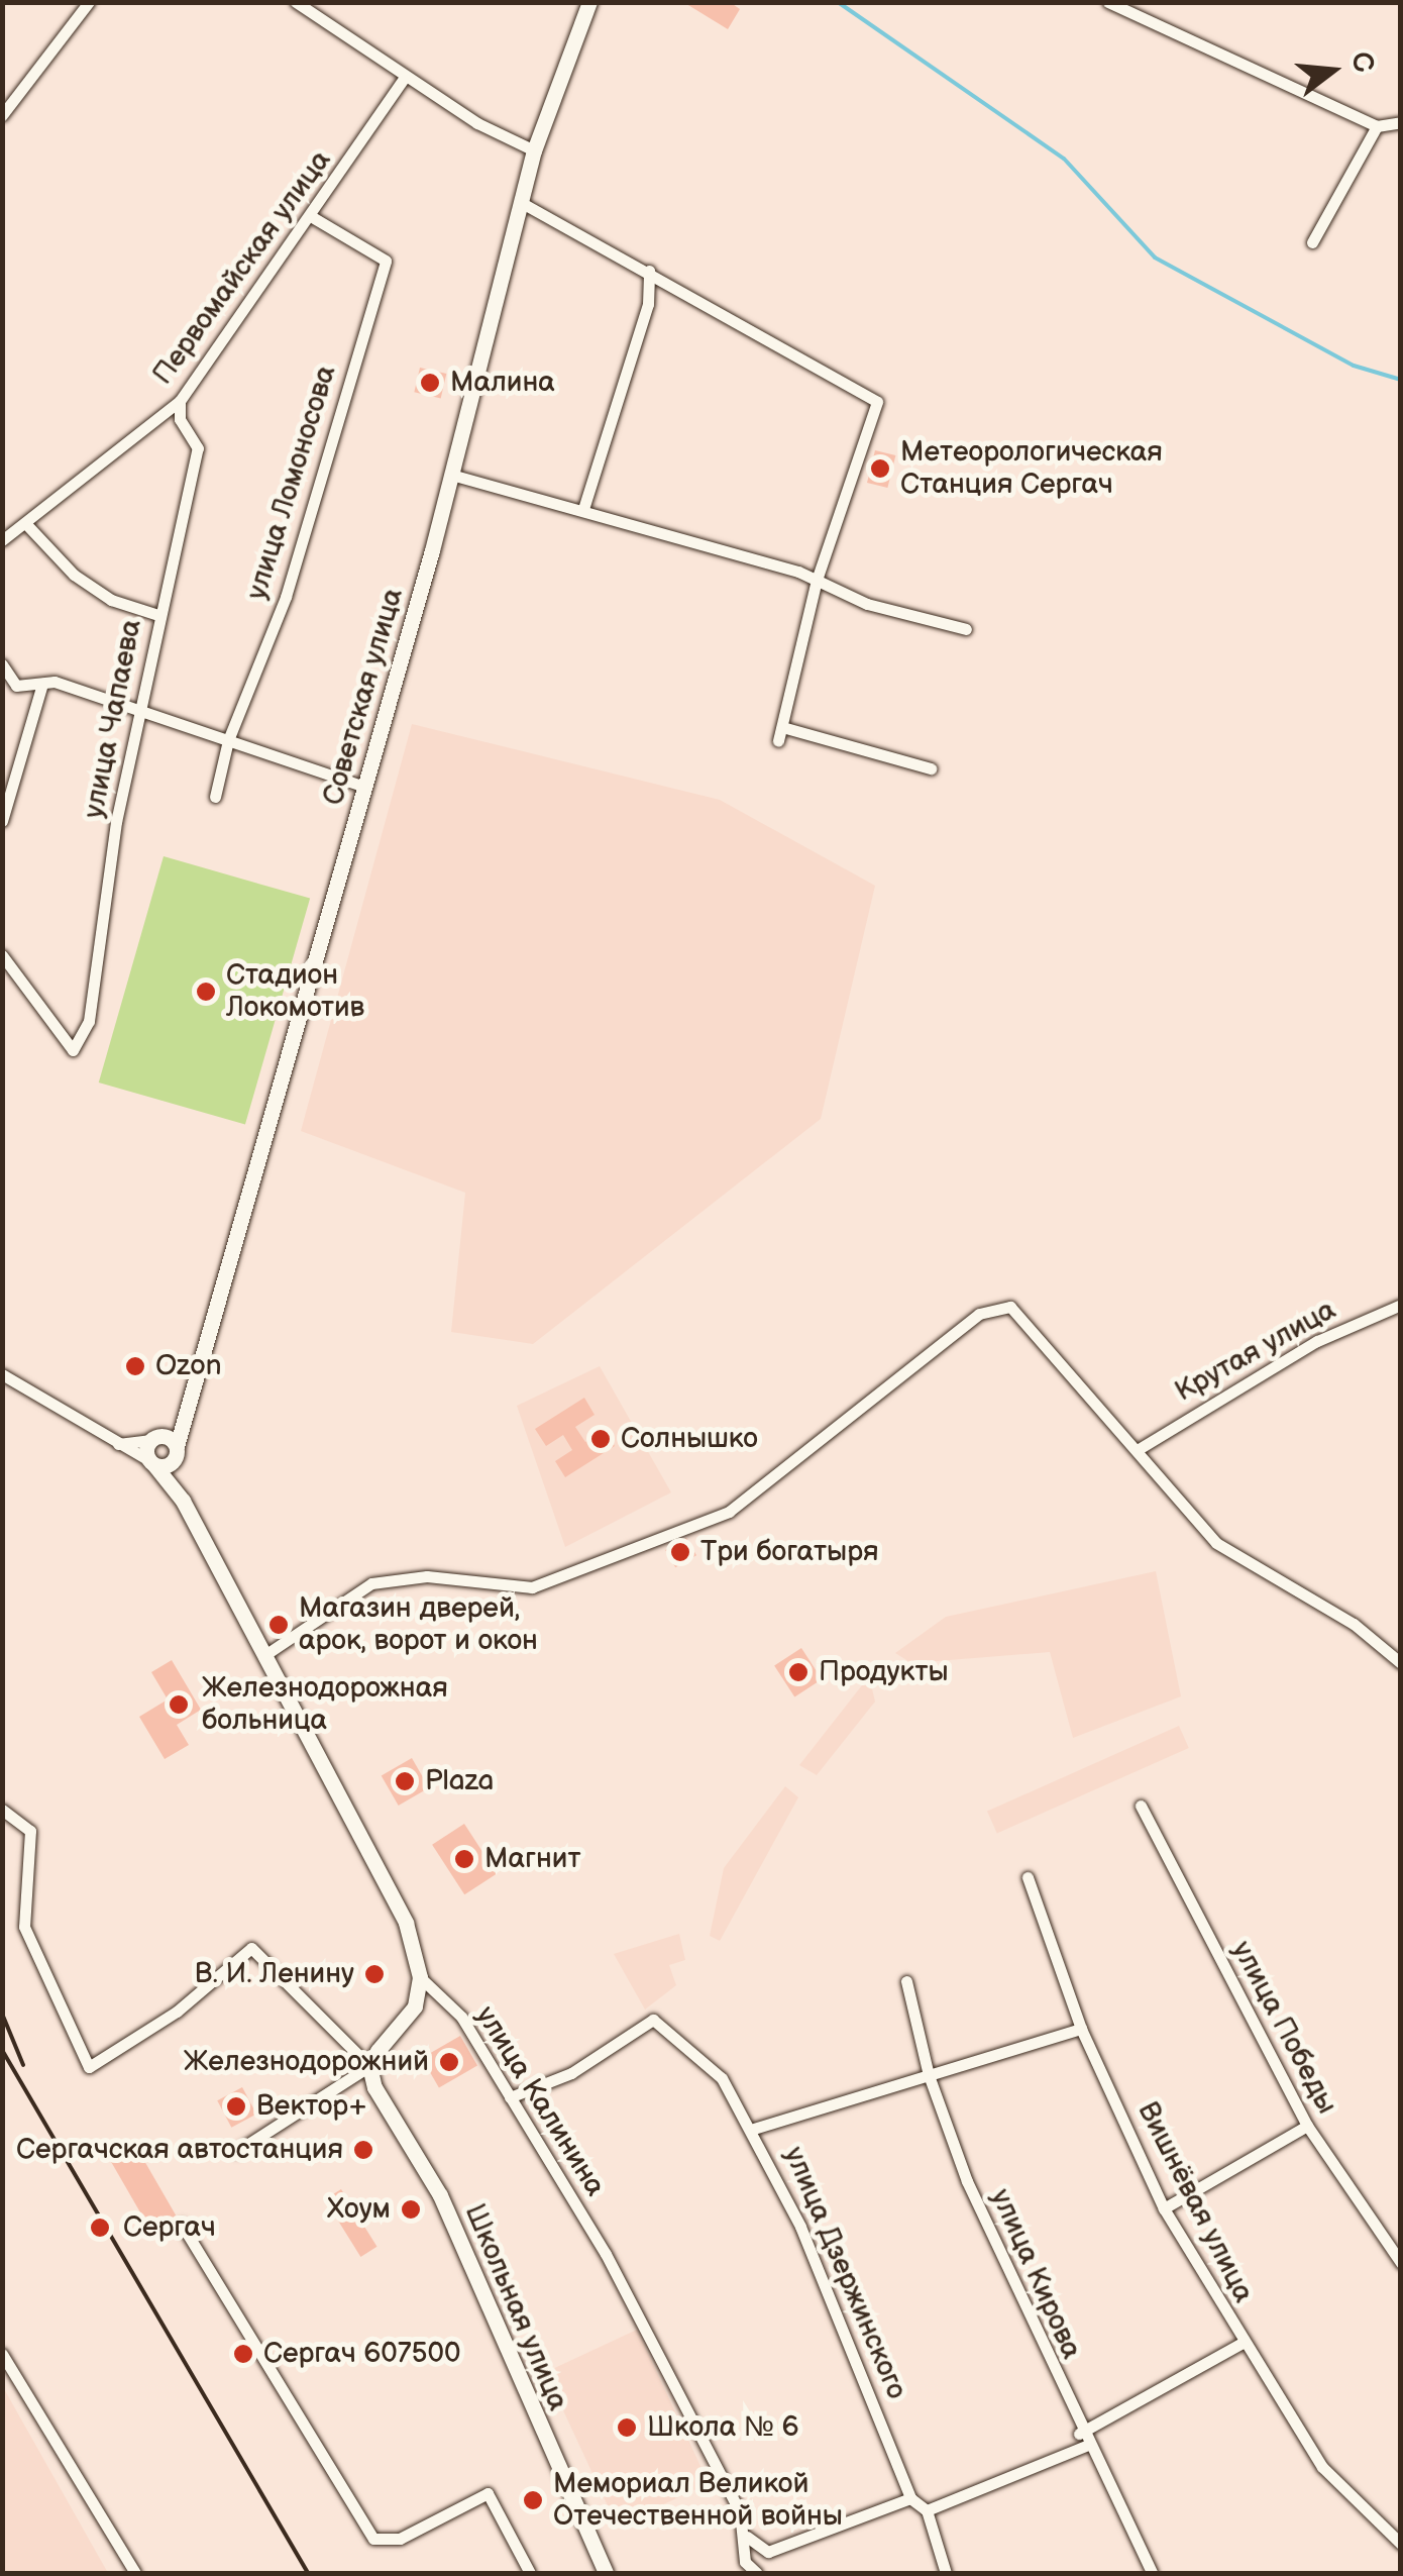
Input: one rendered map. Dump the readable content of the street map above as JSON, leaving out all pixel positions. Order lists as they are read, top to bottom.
{
  "streets": {
    "main road": ["Советская улица", "Школьная улица"],
    "street": [
      "Первомайская улица",
      "улица Ломоносова",
      "улица Чапаева",
      "Крутая улица",
      "улица Победы",
      "улица Калинина",
      "Вишнёвая улица",
      "улица Дзержинского",
      "улица Кирова"
    ]
  },
  "crossings": [
    ["Первомайская улица", "улица Ломоносова"],
    ["Первомайская улица", "улица Чапаева"],
    ["улица Калинина", "улица Дзержинского"]
  ],
  "places": [
    "Малина",
    "Метеорологическая Станция Сергач",
    "Стадион Локомотив",
    "Ozon",
    "Солнышко",
    "Три богатыря",
    "Магазин дверей, арок, ворот и окон",
    "Продукты",
    "Железнодорожная больница",
    "Plaza",
    "Магнит",
    "В. И. Ленину",
    "Железнодорожний",
    "Вектор+",
    "Сергачская автостанция",
    "Хоум",
    "Сергач",
    "Сергач 607500",
    "Школа № 6",
    "Мемориал Великой Отечественной войны"
  ],
  "north": "right"
}
